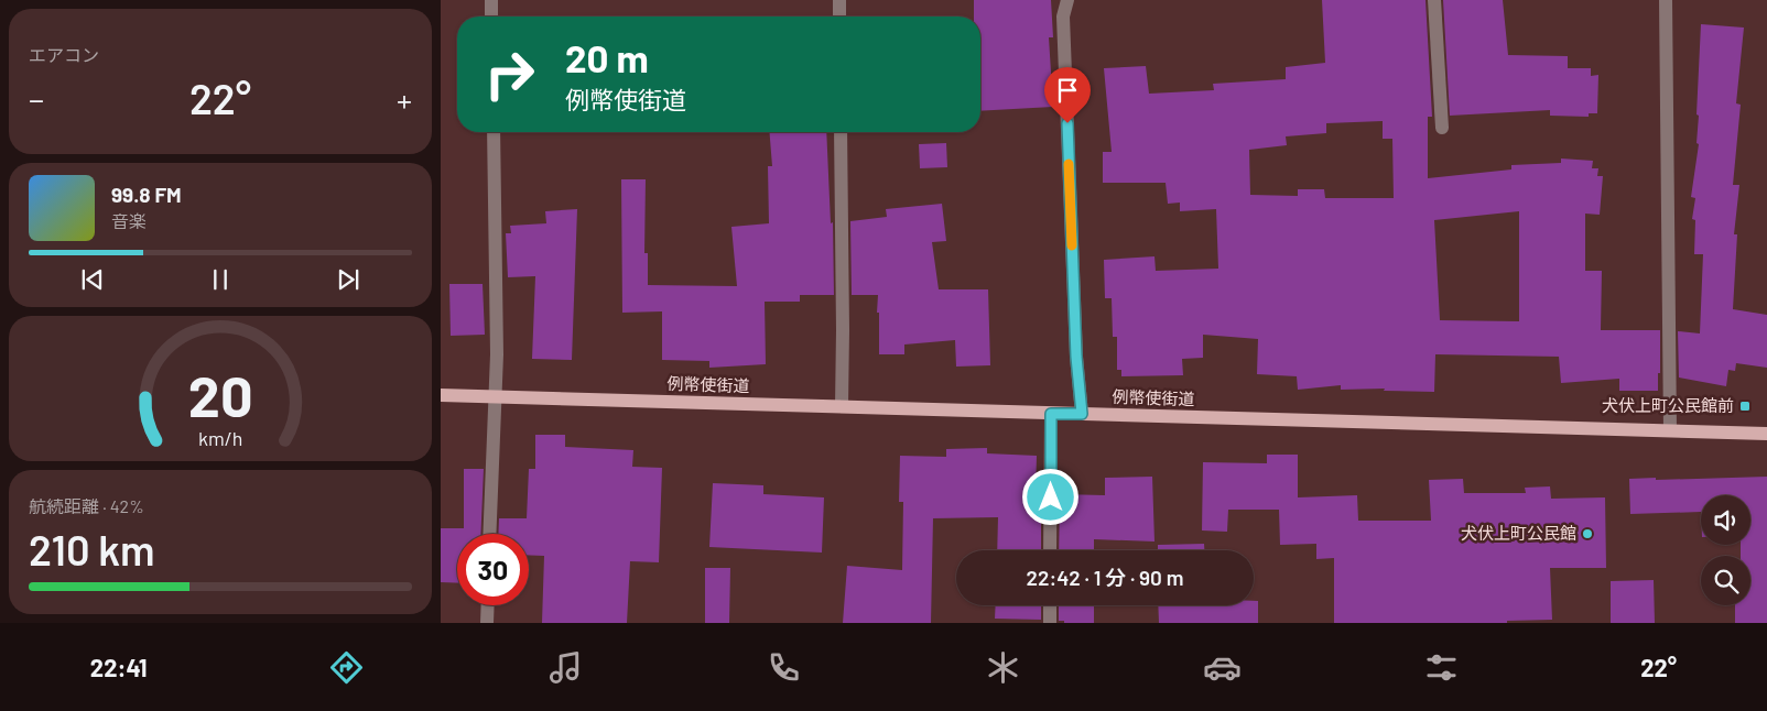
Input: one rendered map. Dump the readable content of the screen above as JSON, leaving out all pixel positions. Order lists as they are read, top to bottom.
{
  "streets": {
    "main road": ["例幣使街道"]
  },
  "places": {
    "transit": ["犬伏上町公民館前"],
    "other": ["犬伏上町公民館"]
  },
  "page": {
    "tile": [
      "エアコン",
      ["航続距離 · 42%", "210 km"]
    ],
    "turn": ["20 m", "例幣使街道"],
    "heat": ["−", "22°", "+"],
    "song": ["99.8 FM", "音楽"],
    "limit": "30",
    "trip": "22:42 · 1 分 · 90 m",
    "tabs": ["22:41", "22°"],
    "gauge": ["20", "km/h"]
  }
}
